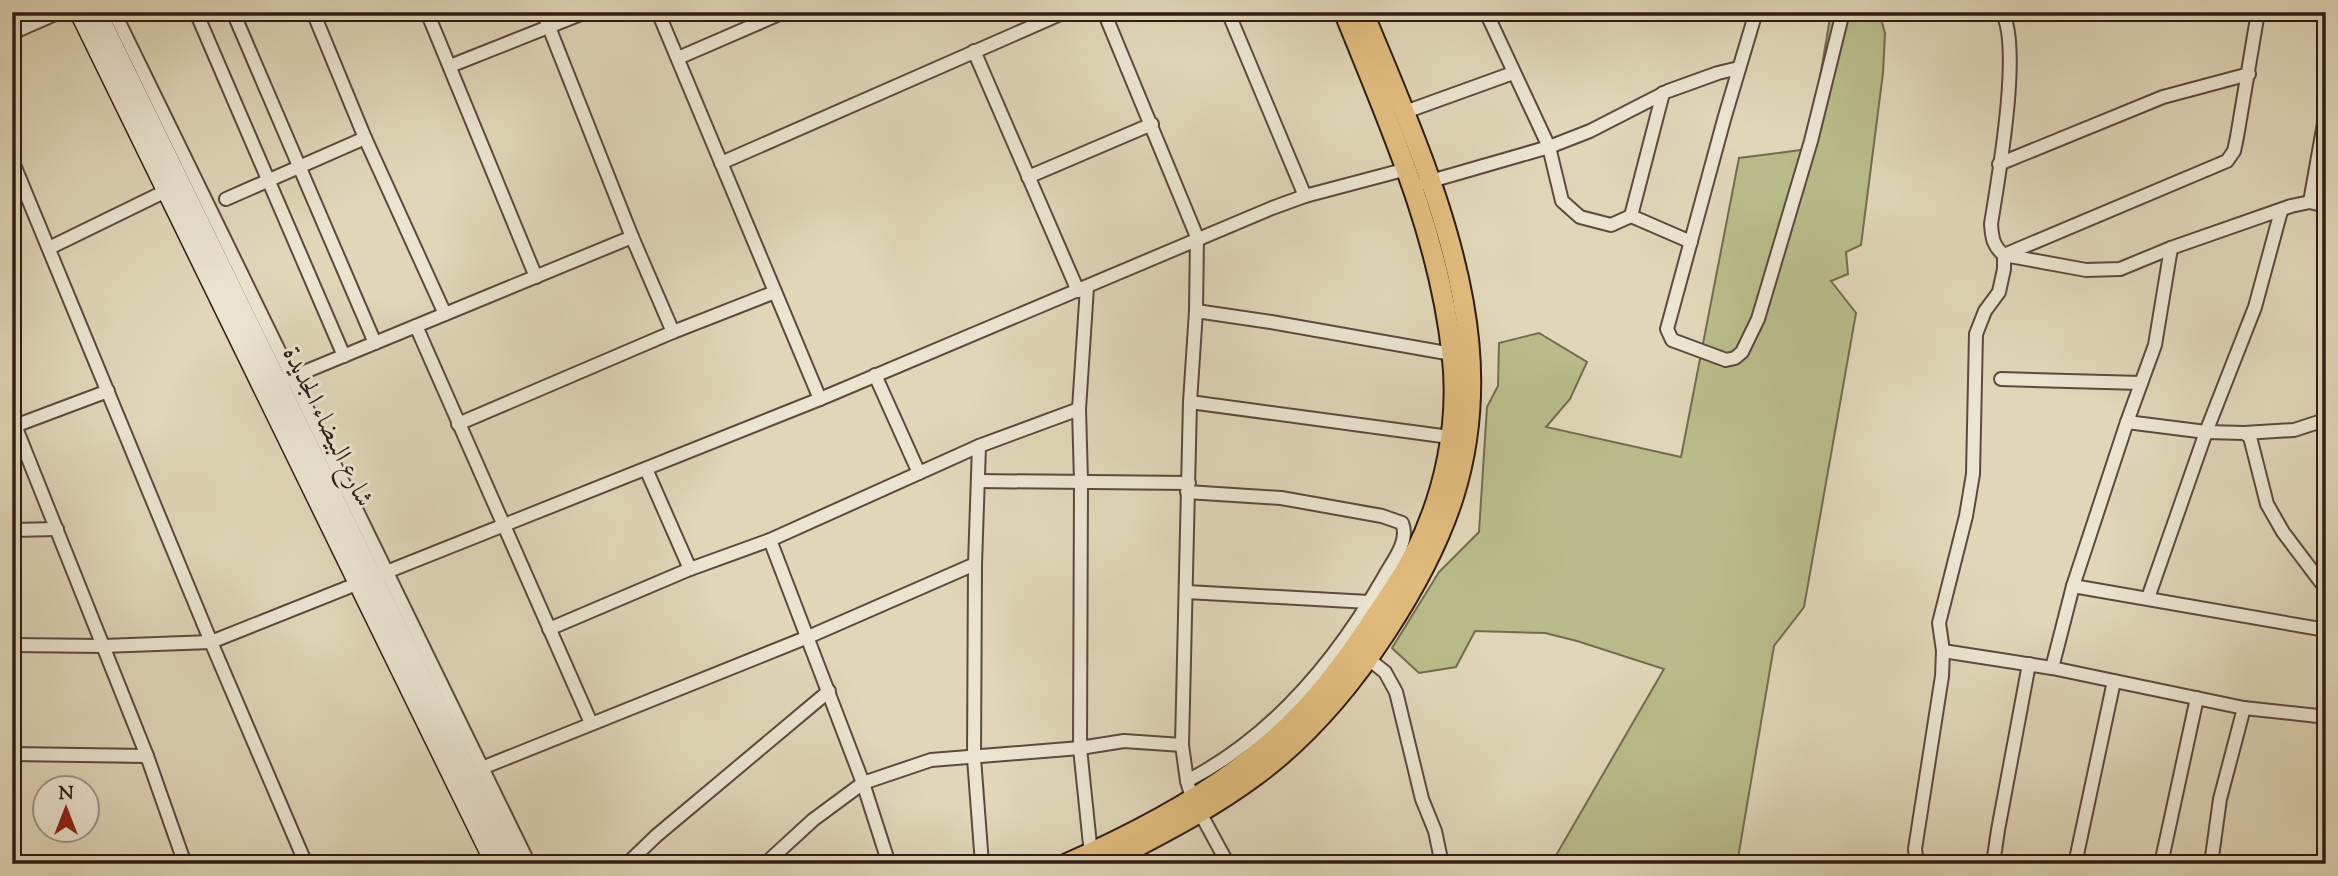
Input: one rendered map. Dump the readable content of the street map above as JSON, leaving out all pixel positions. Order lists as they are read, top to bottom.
{
  "streets": {
    "street": ["شارع البيضاء الجديدة"]
  },
  "north": "top"
}
